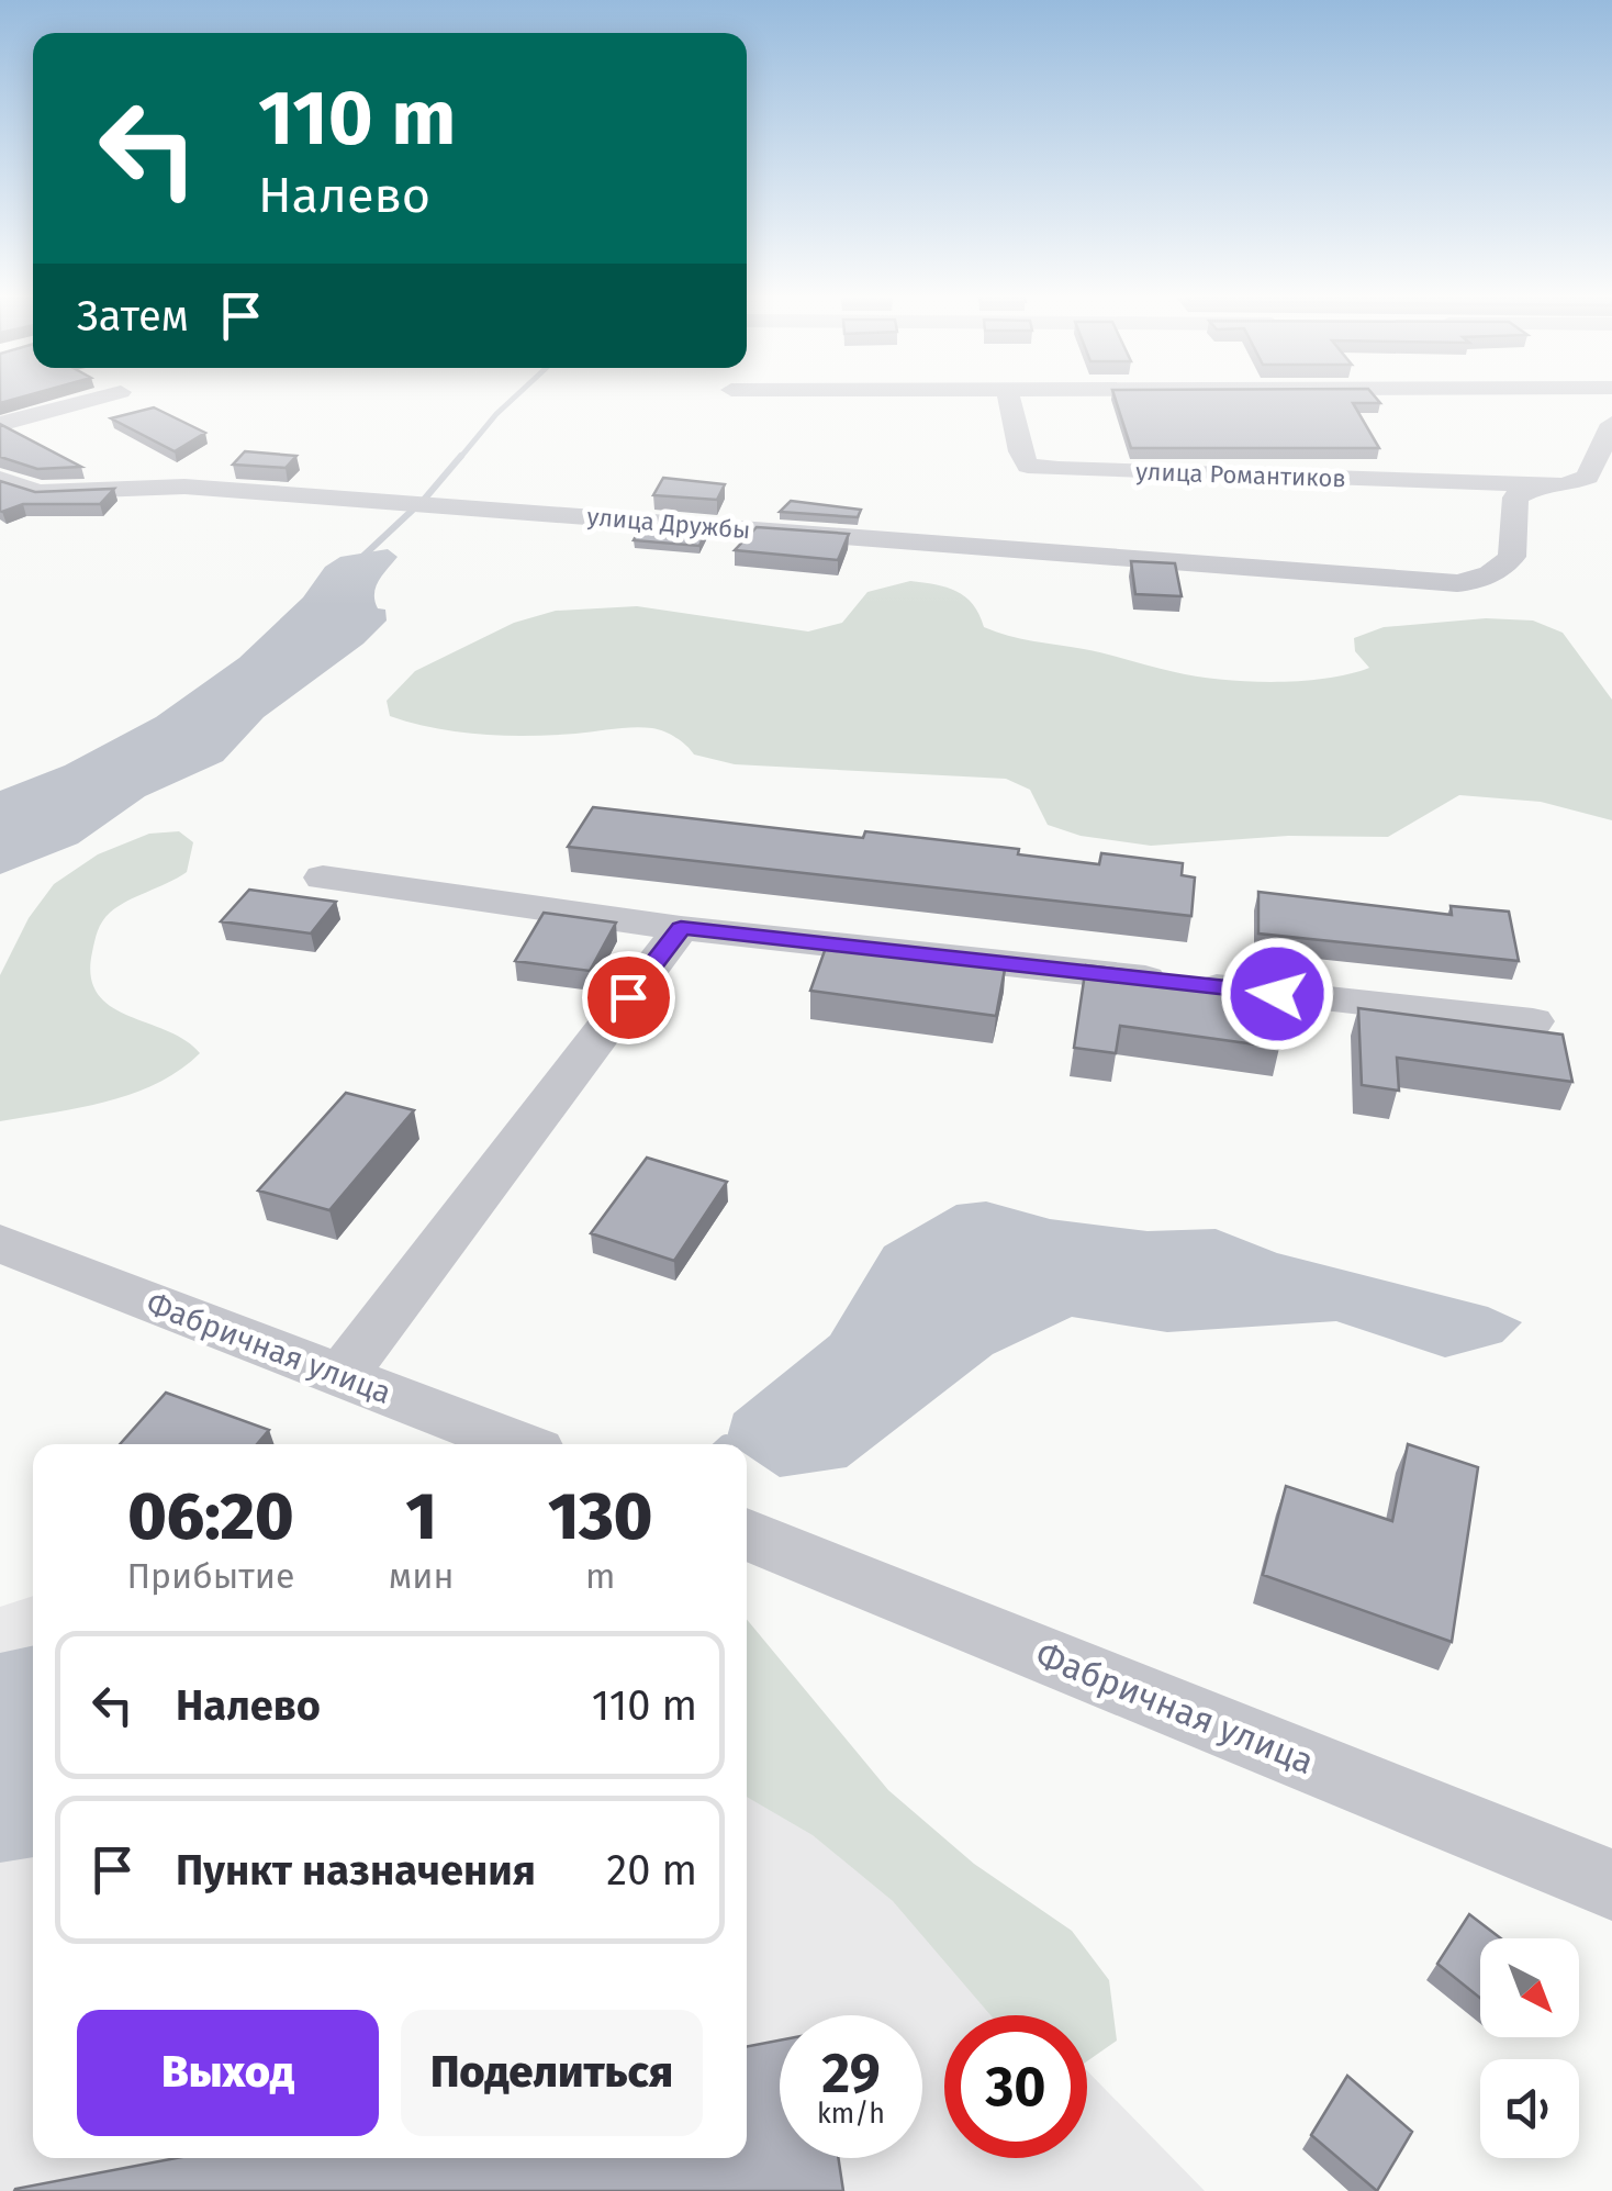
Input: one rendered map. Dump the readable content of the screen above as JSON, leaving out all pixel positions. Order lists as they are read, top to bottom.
{
  "streets": {
    "street": ["улица Романтиков", "улица Дружбы", "Фабричная улица"]
  },
  "crossings": [
    ["улица Романтиков", "улица Дружбы"]
  ],
  "north": "bottom right",
  "page": {
    "turn": ["110 m", "Налево"],
    "then": "Затем",
    "eta": [
      "06:20",
      "Прибытие",
      "1",
      "мин",
      "130",
      "m"
    ],
    "list": [
      {
        "name": "Налево",
        "value": "110 m"
      },
      {
        "name": "Пункт назначения",
        "value": "20 m"
      }
    ],
    "buttons": ["Выход", "Поделиться"],
    "speed": "29 km/h",
    "limit": "30"
  }
}
